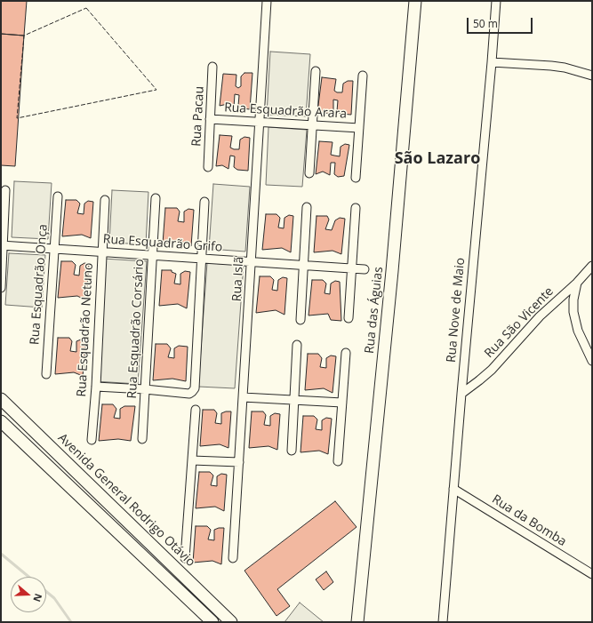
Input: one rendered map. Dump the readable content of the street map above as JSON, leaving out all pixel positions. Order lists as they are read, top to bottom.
{
  "streets": {
    "street": [
      "Rua Esquadrão Arara",
      "Rua Pacau",
      "Rua Esquadrão Grifo",
      "Rua Islã",
      "Rua Esquadrão Onça",
      "Rua das Águias",
      "Rua Nove de Maio",
      "Rua São Vicente",
      "Rua Esquadrão Corsário",
      "Rua Esquadrão Netuno",
      "Avenida General Rodrigo Otávio",
      "Rua da Bomba"
    ]
  },
  "crossings": [
    ["Rua Esquadrão Arara", "Rua Pacau"],
    ["Rua Esquadrão Arara", "Rua Islã"],
    ["Rua Esquadrão Grifo", "Rua Islã"],
    ["Rua Esquadrão Grifo", "Rua Esquadrão Onça"],
    ["Rua Esquadrão Grifo", "Rua Esquadrão Corsário"],
    ["Rua Esquadrão Grifo", "Rua Esquadrão Netuno"],
    ["Rua Nove de Maio", "Rua São Vicente"],
    ["Rua Nove de Maio", "Rua da Bomba"]
  ],
  "districts": ["São Lazaro"],
  "scale_bar": "50 m",
  "north": "right"
}
